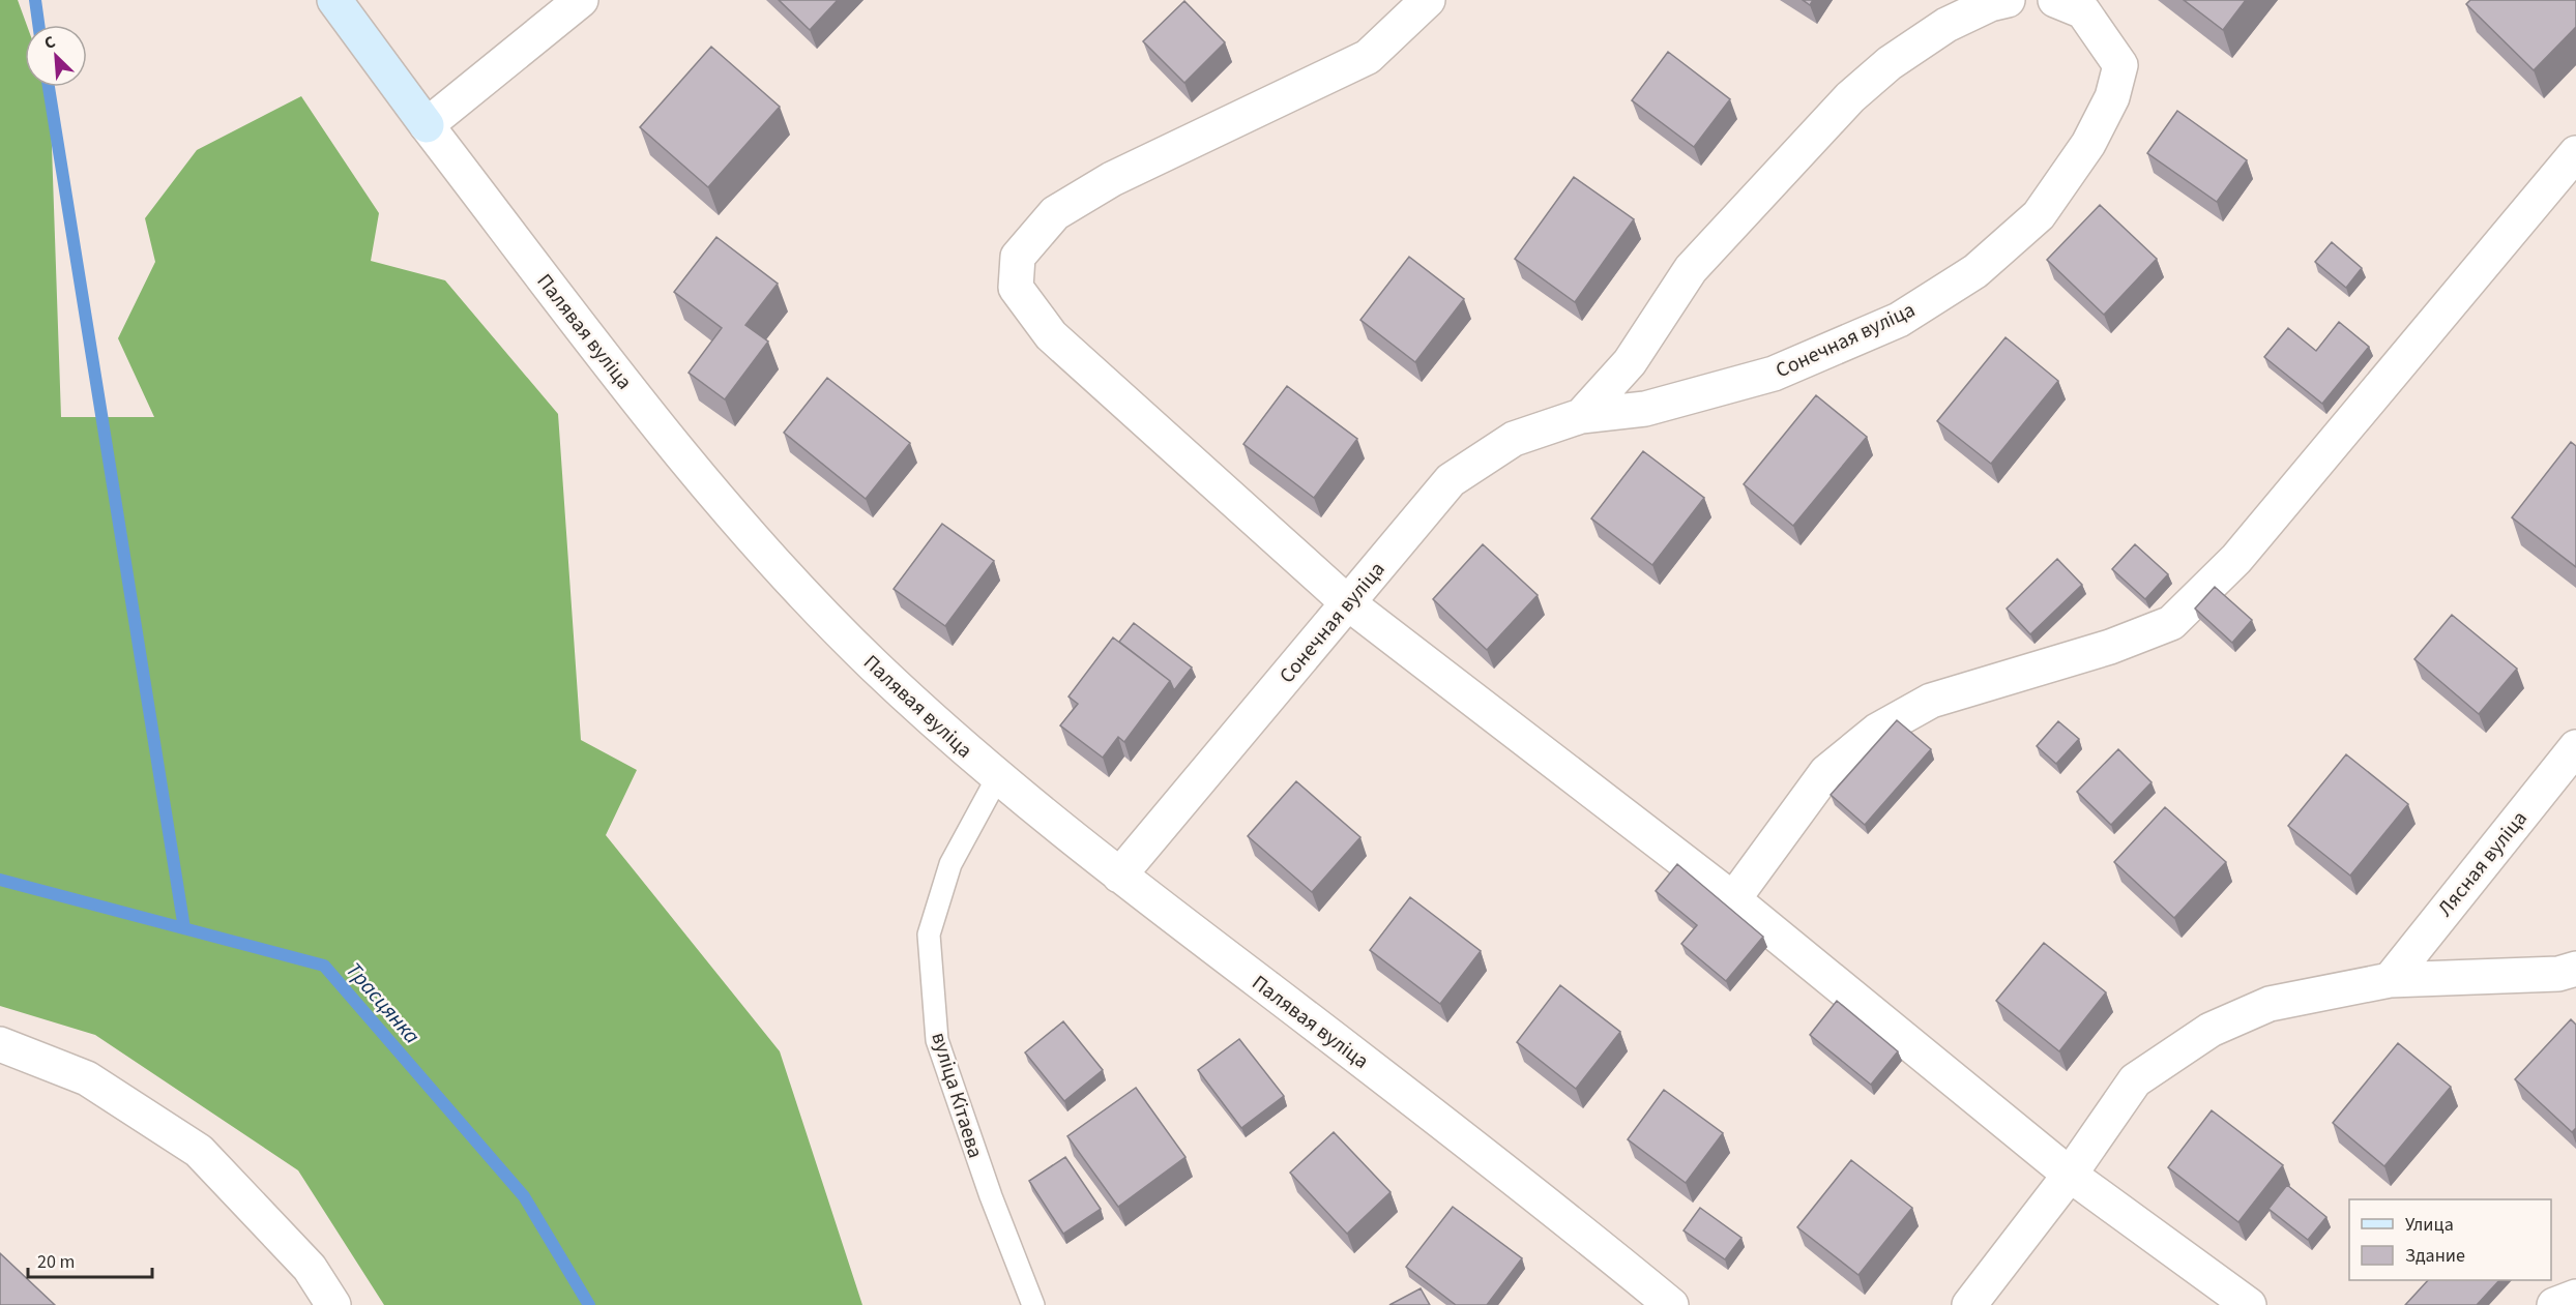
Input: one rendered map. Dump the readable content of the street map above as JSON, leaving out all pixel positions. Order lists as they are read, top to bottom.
{
  "streets": {
    "street": ["Палявая вуліца", "Сонечная вуліца", "Лясная вуліца"],
    "lane": ["вуліца Кітаева"]
  },
  "crossings": [
    ["Палявая вуліца", "Сонечная вуліца"],
    ["Палявая вуліца", "вуліца Кітаева"]
  ],
  "water": ["Трасцянка"],
  "legend": ["Улица", "Здание"],
  "scale_bar": "20 m",
  "north": "top left"
}
